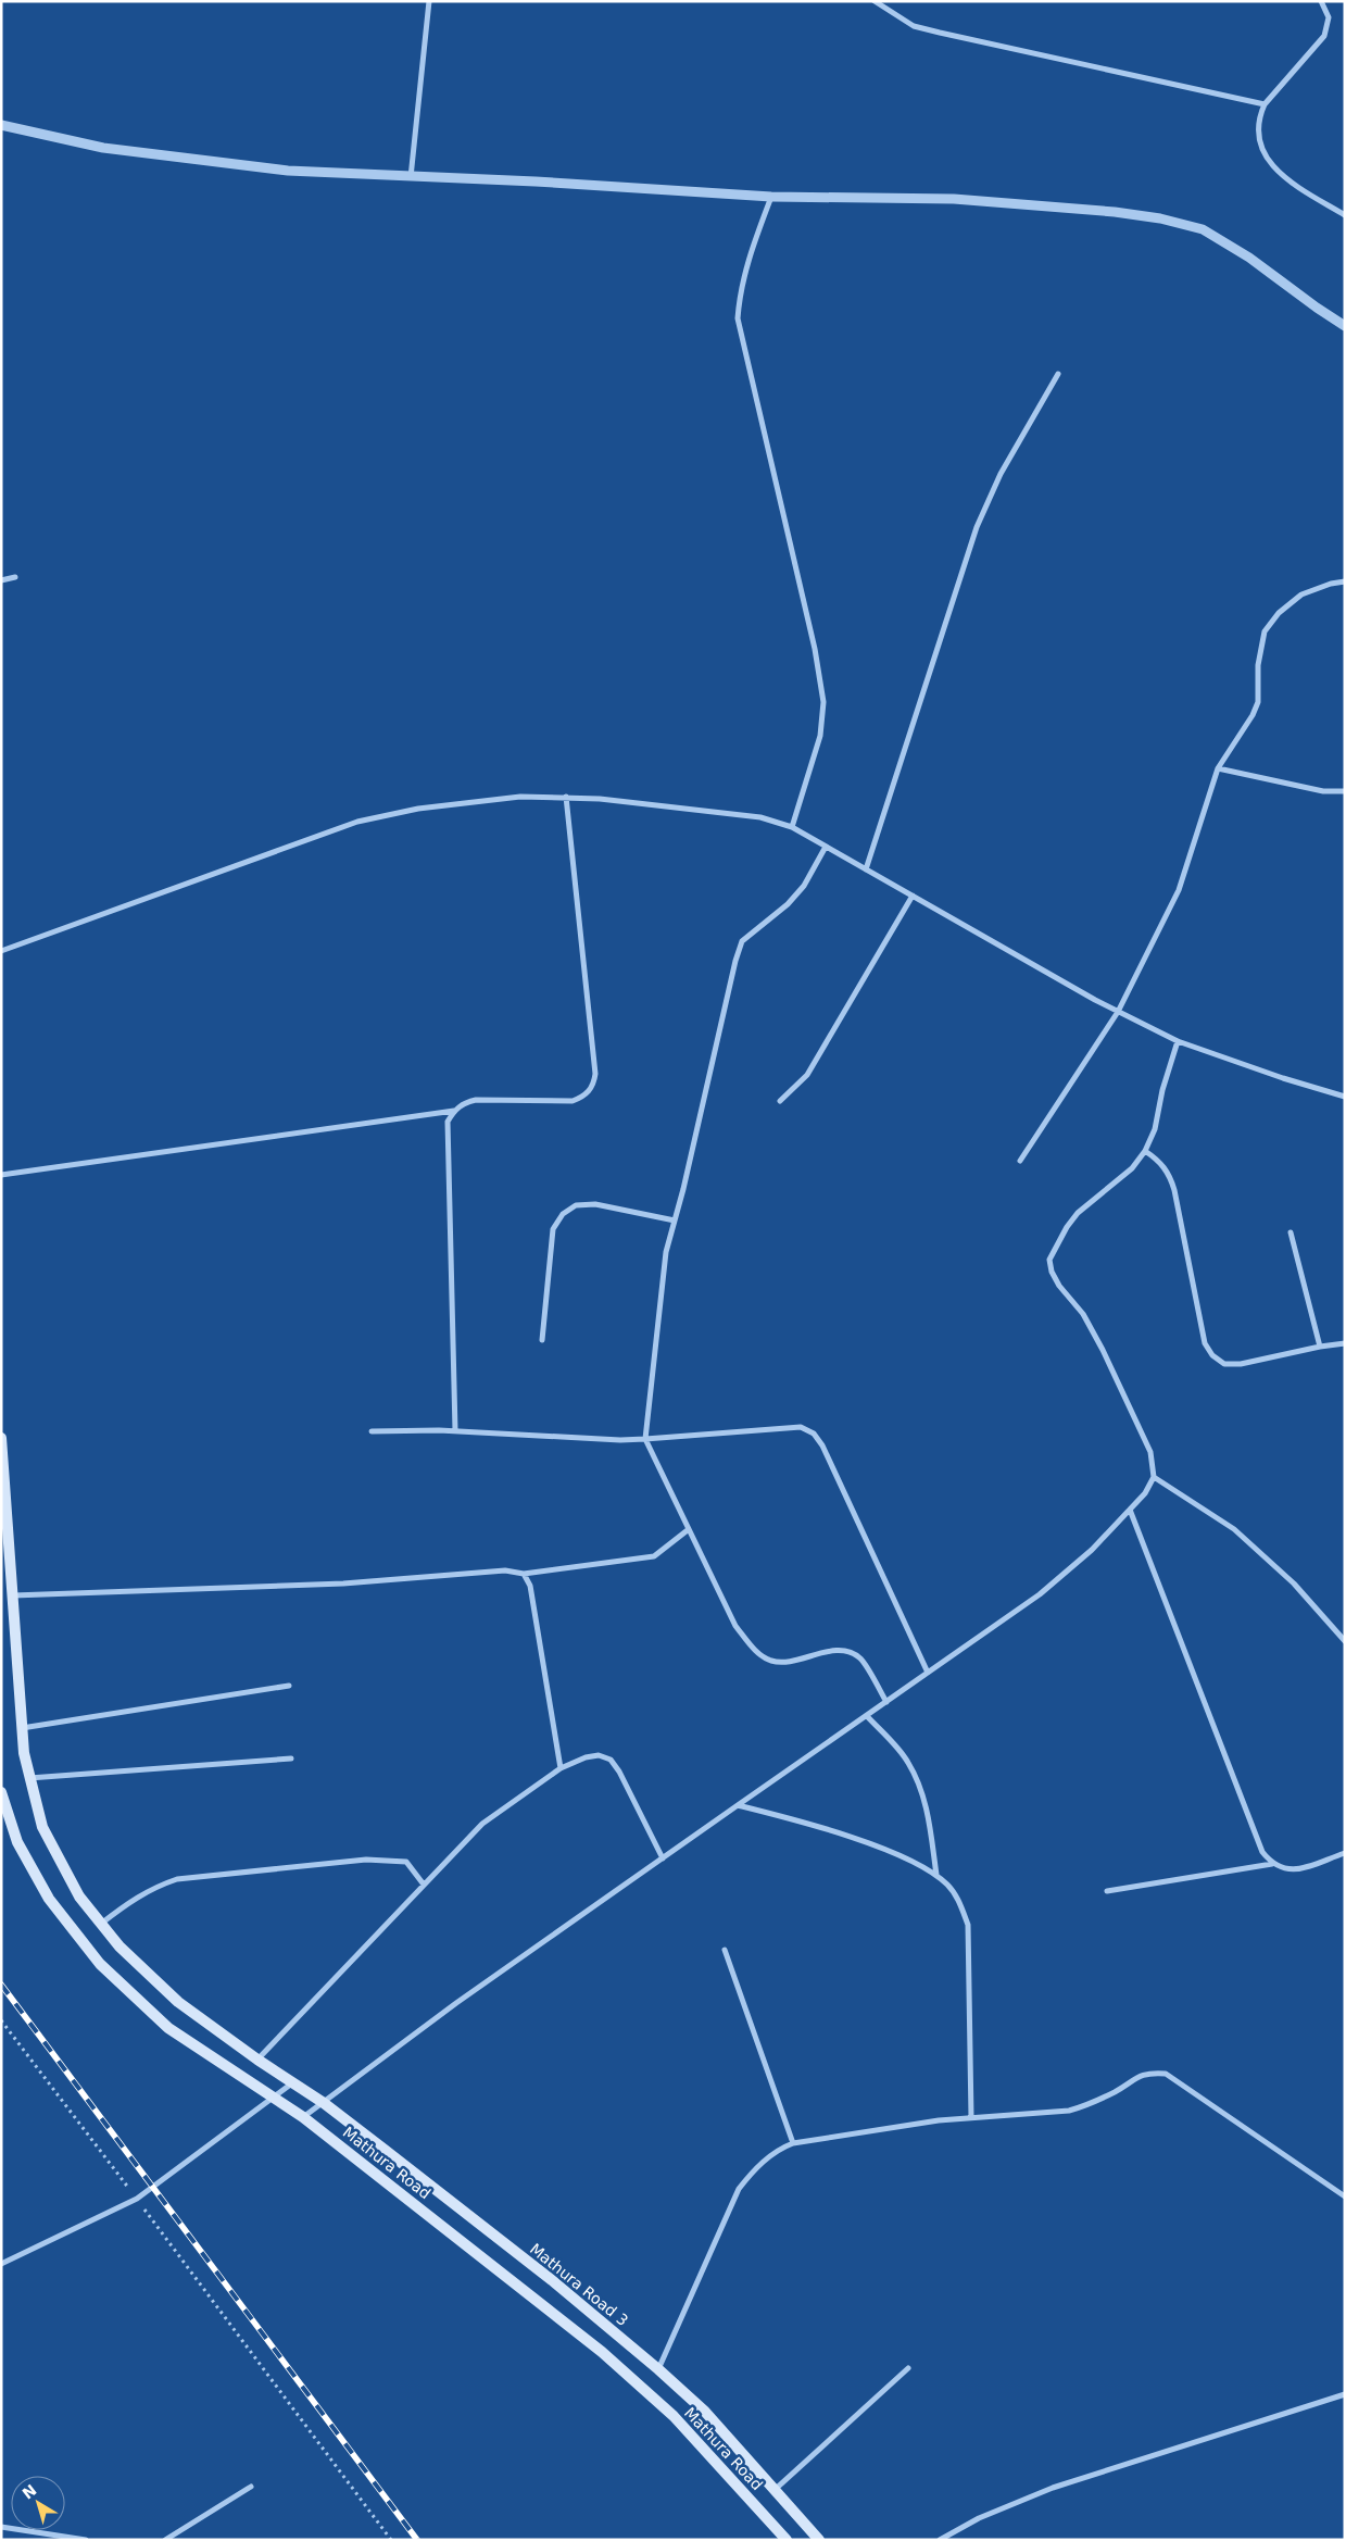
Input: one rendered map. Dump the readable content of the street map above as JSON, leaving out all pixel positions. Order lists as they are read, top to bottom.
{
  "streets": {
    "main road": ["Mathura Road", "Mathura Road 3"]
  },
  "north": "top left"
}
